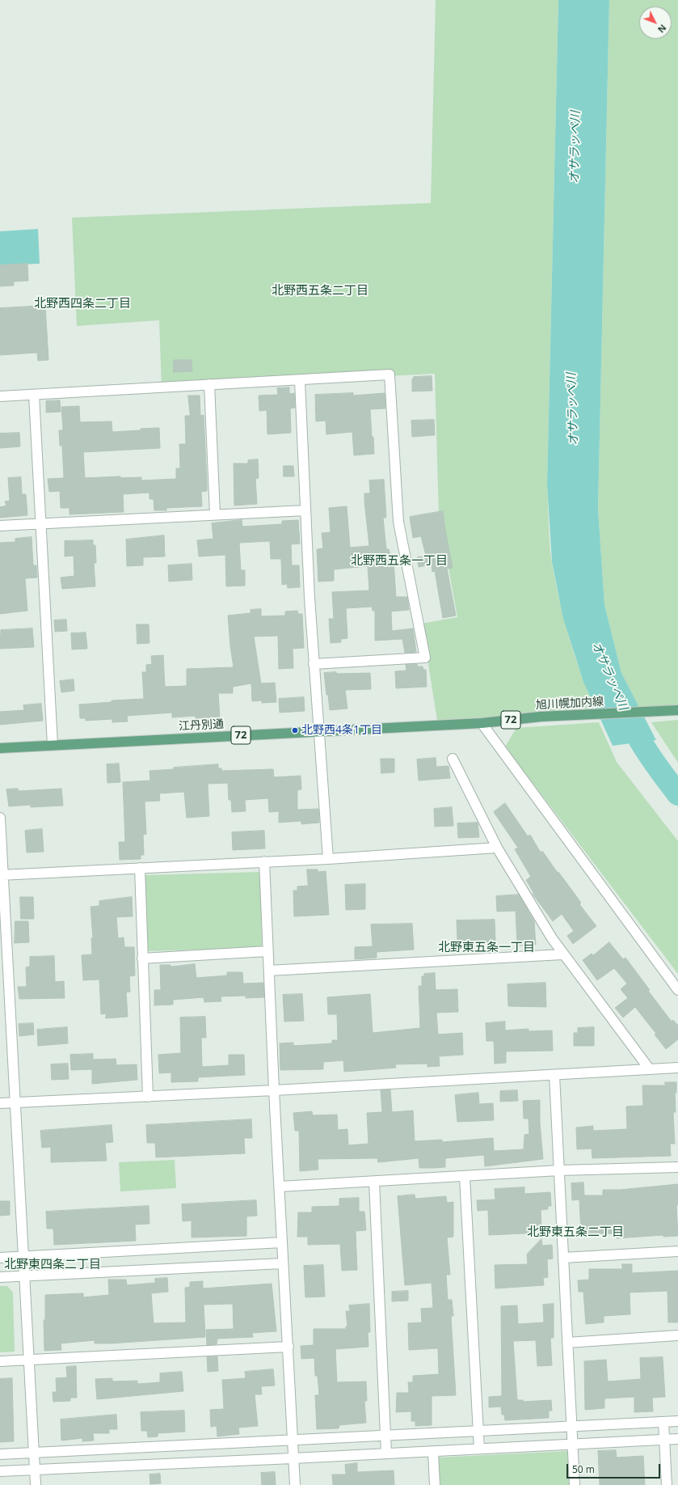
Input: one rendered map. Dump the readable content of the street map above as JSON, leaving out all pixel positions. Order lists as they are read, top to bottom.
{
  "streets": {
    "main road": ["旭川幌加内線", "72", "江丹別通"]
  },
  "crossings": [
    ["旭川幌加内線", "江丹別通"]
  ],
  "districts": [
    "北野西五条二丁目",
    "北野西四条二丁目",
    "北野西五条一丁目",
    "北野東五条一丁目",
    "北野東五条二丁目",
    "北野東四条二丁目"
  ],
  "water": ["オサラッペ川"],
  "places": ["北野西4条1丁目"],
  "scale_bar": "50 m",
  "north": "bottom right"
}
